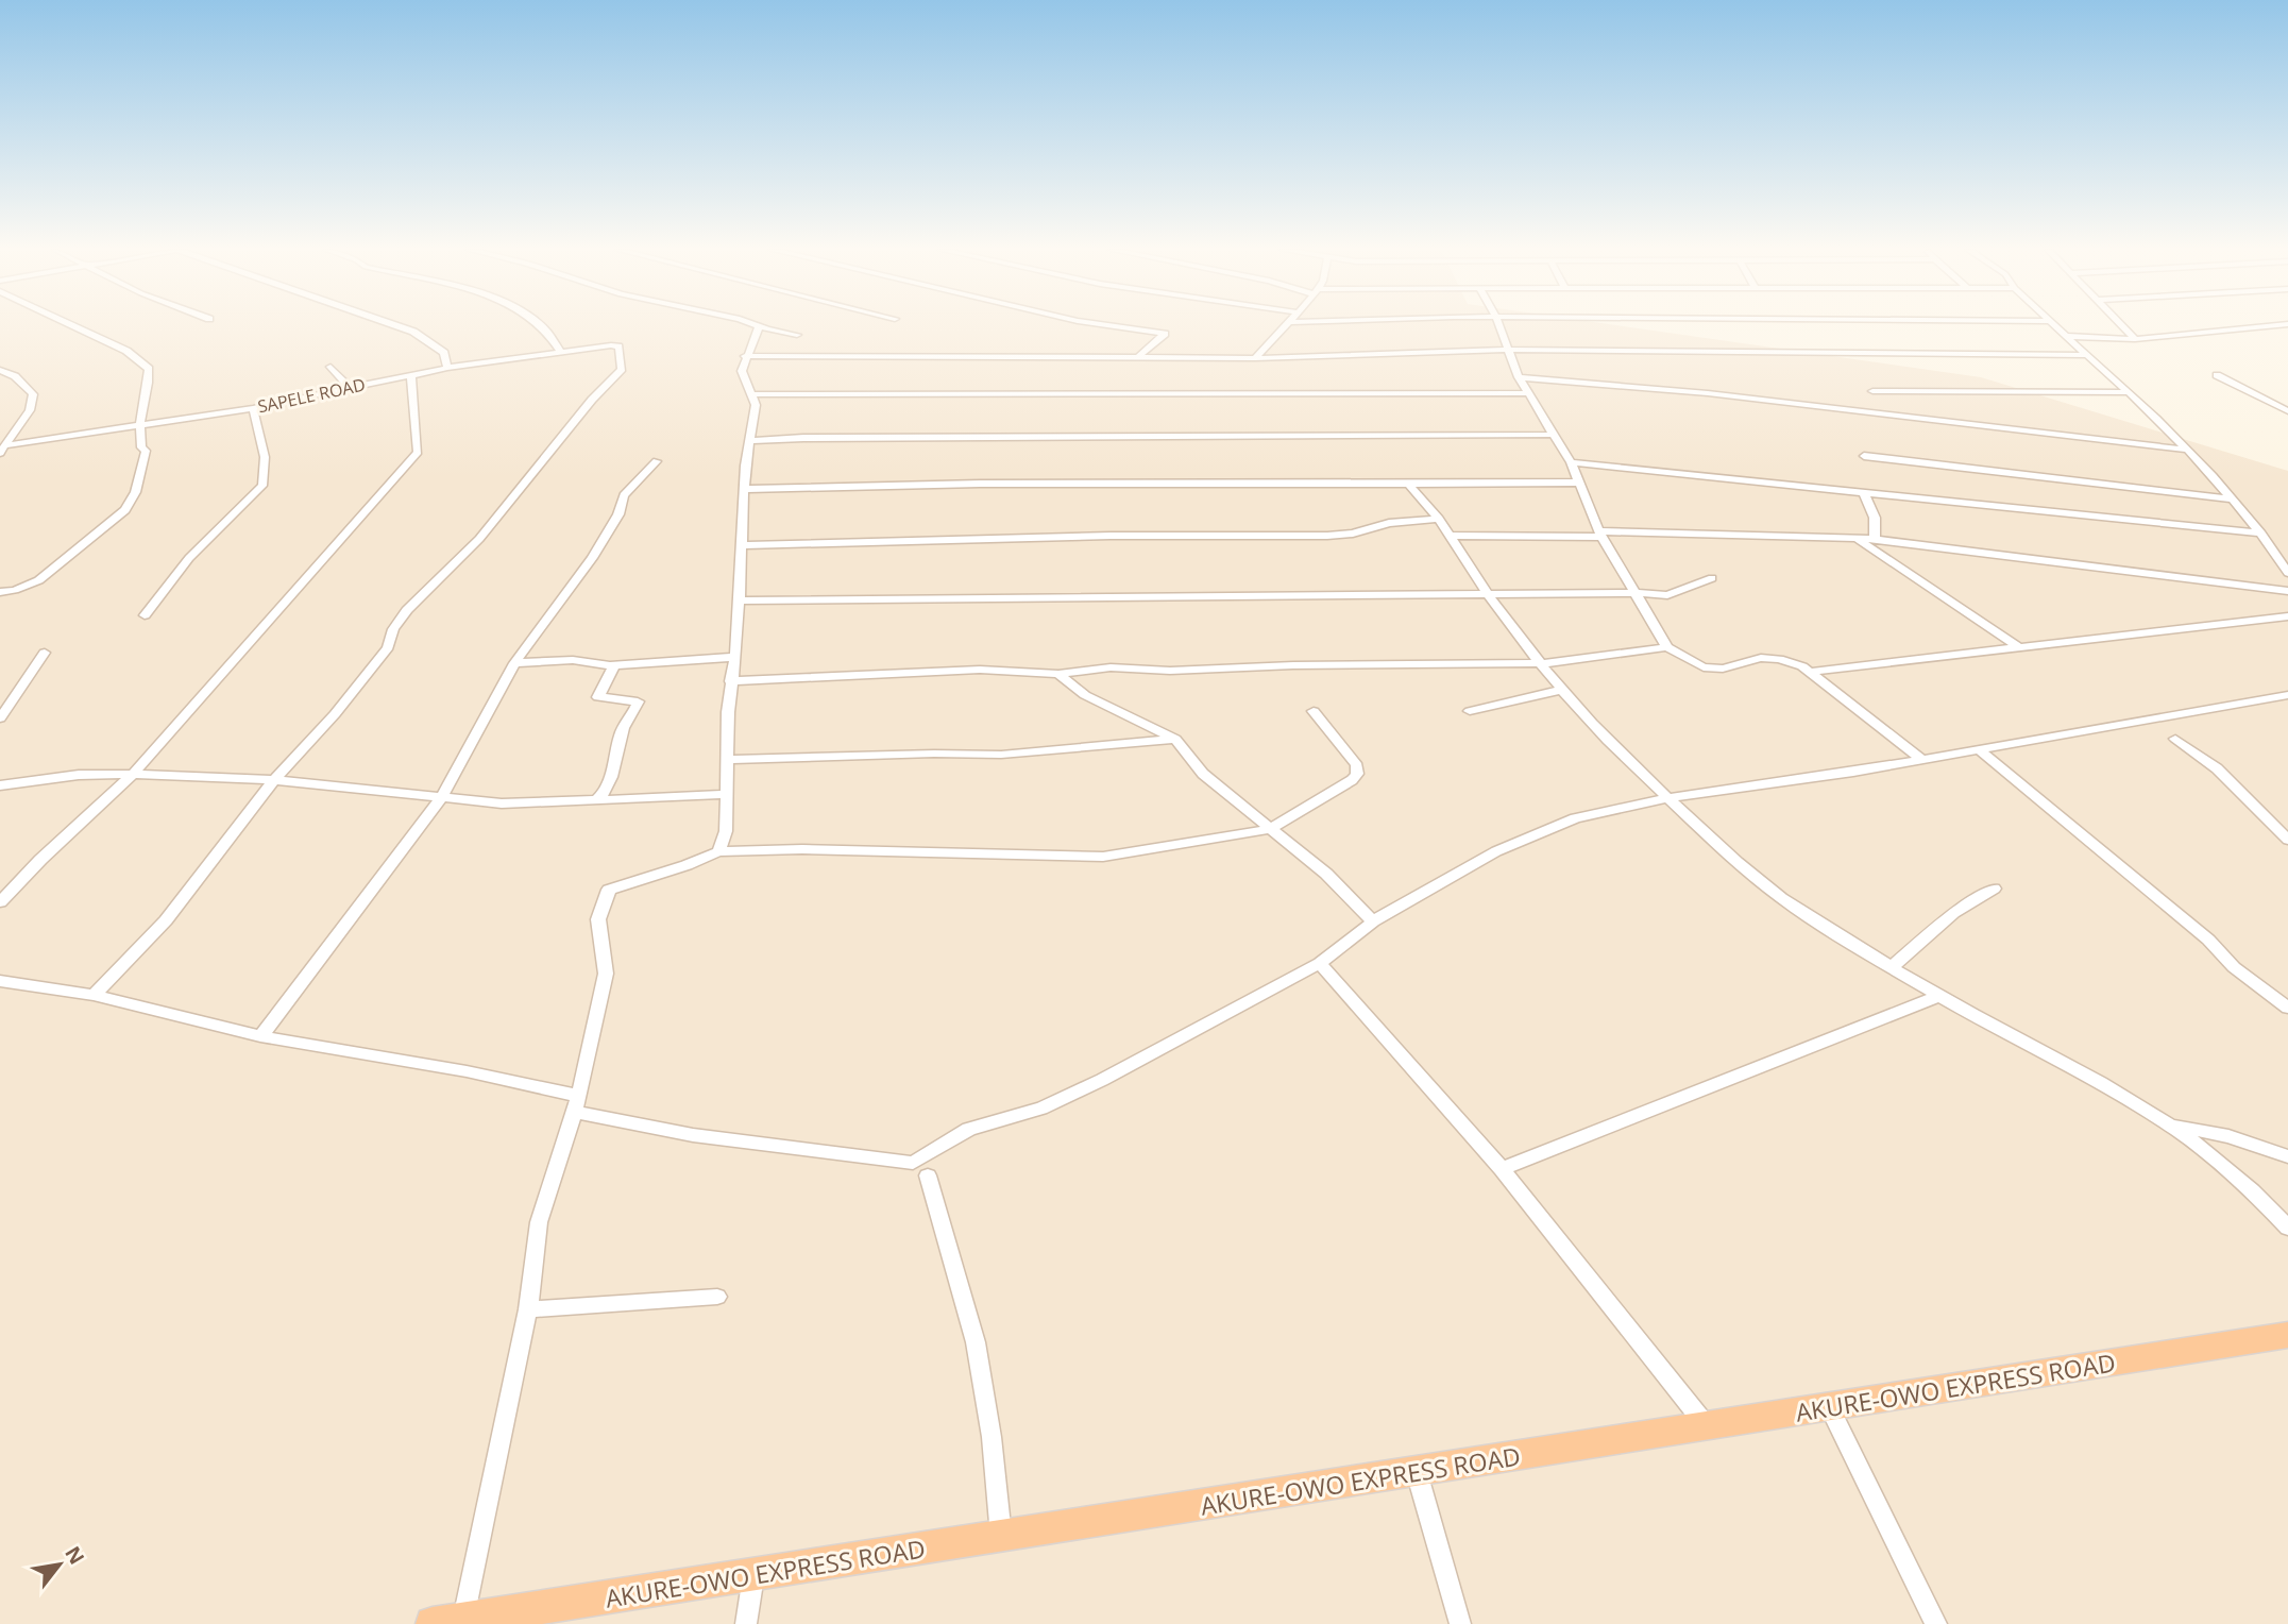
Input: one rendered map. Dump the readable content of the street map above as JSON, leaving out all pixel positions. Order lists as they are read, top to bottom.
{
  "streets": {
    "highway": ["AKURE-OWO EXPRESS ROAD"],
    "street": ["SAPELE ROAD"]
  },
  "north": "top right"
}
